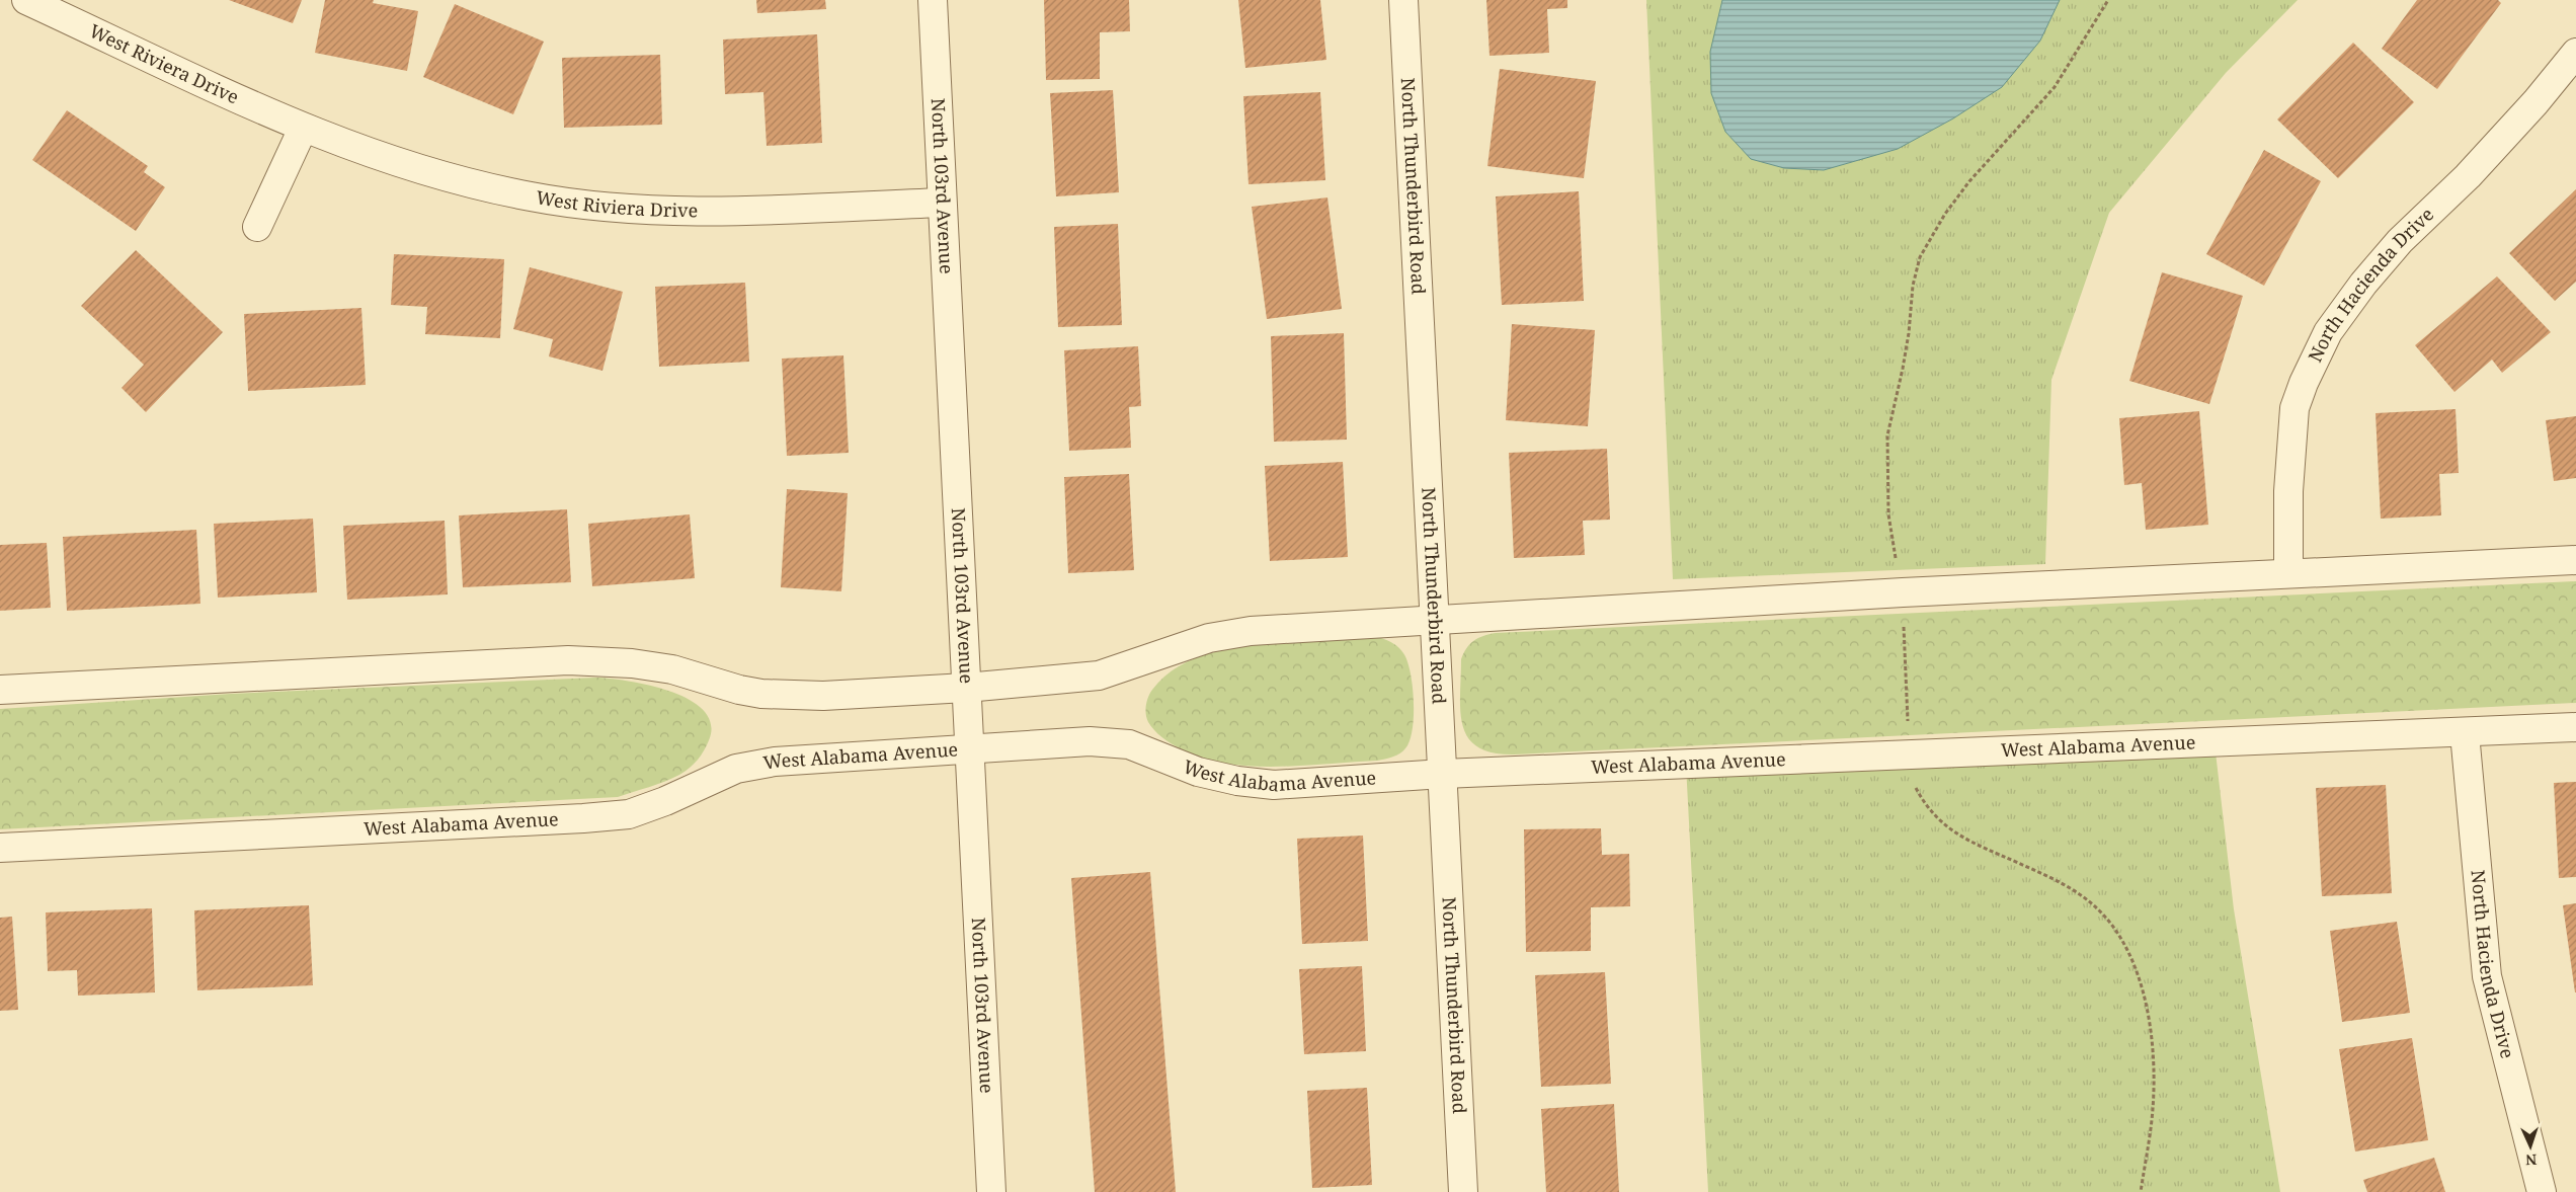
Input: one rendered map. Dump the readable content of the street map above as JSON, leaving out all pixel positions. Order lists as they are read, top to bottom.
{
  "streets": {
    "street": [
      "West Riviera Drive",
      "North 103rd Avenue",
      "North Thunderbird Road",
      "North Hacienda Drive",
      "West Alabama Avenue"
    ]
  },
  "crossings": [
    ["West Riviera Drive", "North 103rd Avenue"],
    ["North 103rd Avenue", "West Alabama Avenue"],
    ["North Thunderbird Road", "West Alabama Avenue"],
    ["North Hacienda Drive", "West Alabama Avenue"]
  ],
  "north": "bottom"
}
